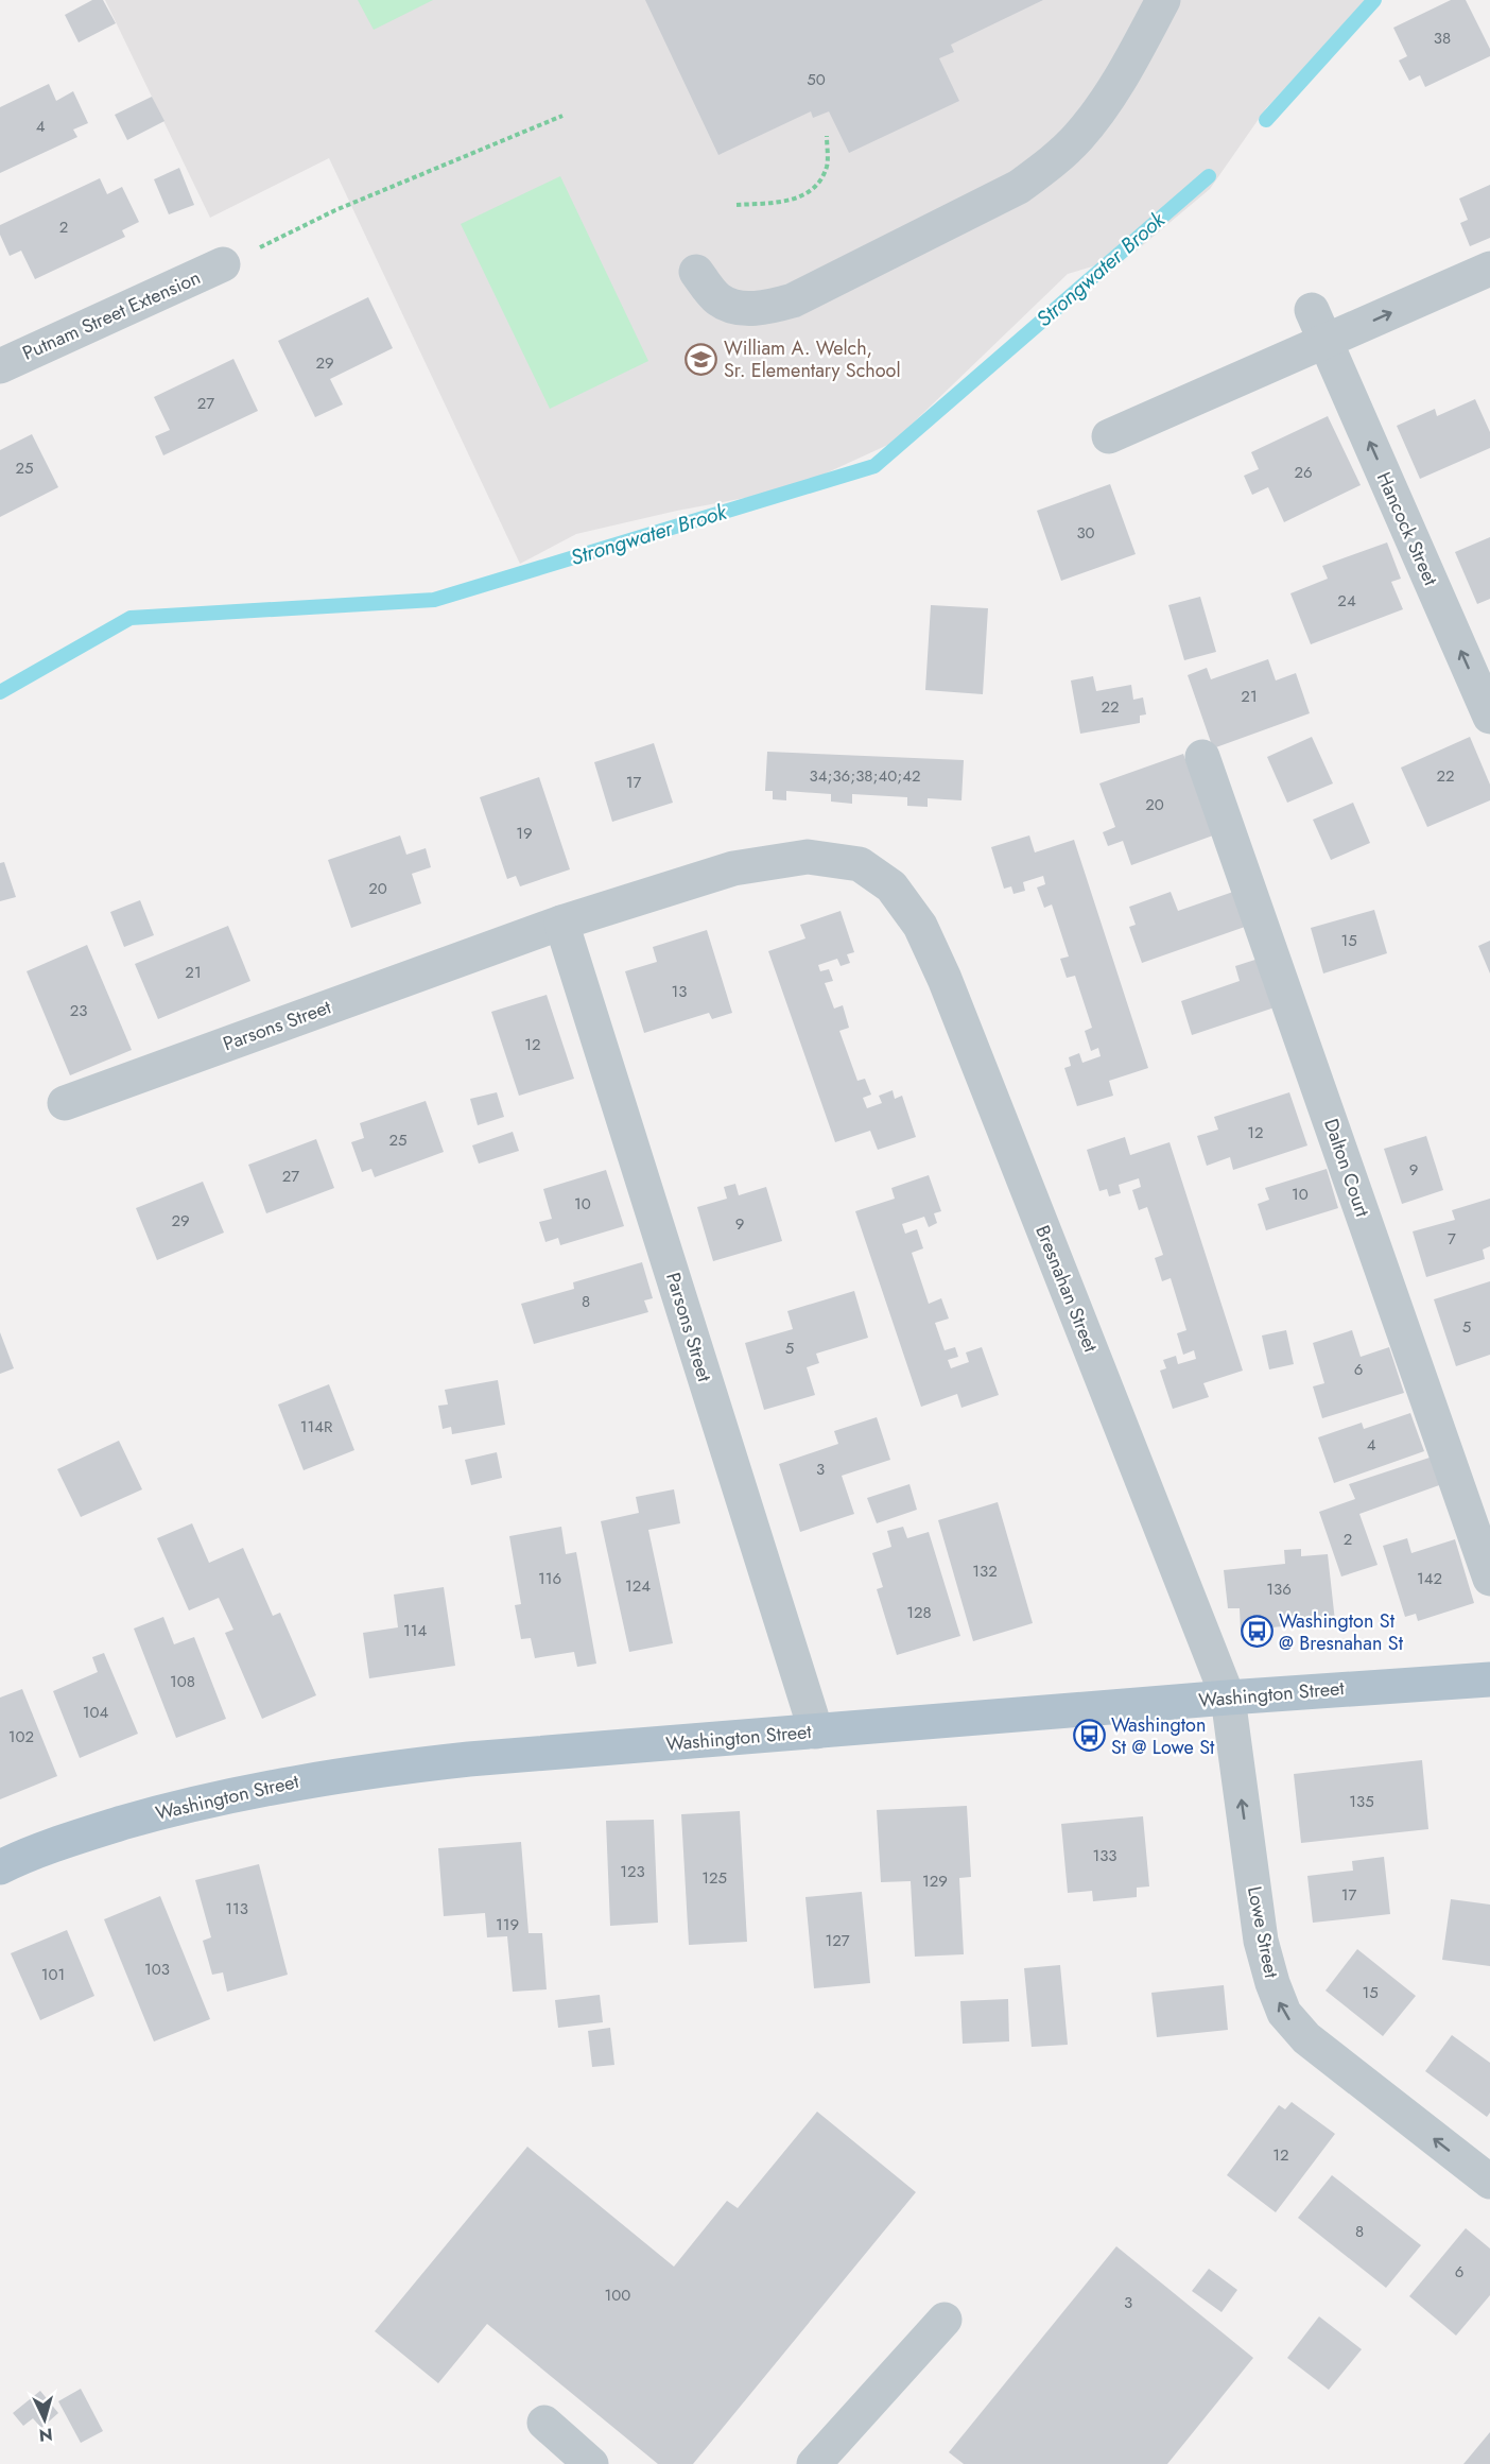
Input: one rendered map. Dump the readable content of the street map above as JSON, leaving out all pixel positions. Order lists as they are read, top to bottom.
{
  "streets": {
    "main road": ["Washington Street"],
    "street": [
      "Putnam Street Extension",
      "Hancock Street",
      "Parsons Street",
      "Dalton Court",
      "Bresnahan Street",
      "Lowe Street"
    ]
  },
  "crossings": [
    ["Parsons Street", "Bresnahan Street"],
    ["Parsons Street", "Washington Street"],
    ["Bresnahan Street", "Washington Street"],
    ["Bresnahan Street", "Lowe Street"],
    ["Washington Street", "Lowe Street"]
  ],
  "one_way": ["Hancock Street", "Lowe Street"],
  "water": ["Strongwater Brook"],
  "places": {
    "school or university": ["William A. Welch, Sr. Elementary School"],
    "bus stop": ["Washington St @ Bresnahan St", "Washington St @ Lowe St"]
  },
  "house_numbers": [
    "38",
    "50",
    "4",
    "2",
    "29",
    "27",
    "25",
    "26",
    "30",
    "24",
    "21",
    "22",
    "34;36;38;40;42",
    "22",
    "17",
    "20",
    "19",
    "20",
    "15",
    "21",
    "13",
    "23",
    "12",
    "12",
    "25",
    "9",
    "27",
    "10",
    "10",
    "29",
    "9",
    "7",
    "8",
    "5",
    "5",
    "6",
    "114R",
    "4",
    "3",
    "2",
    "132",
    "116",
    "142",
    "124",
    "136",
    "128",
    "114",
    "108",
    "104",
    "102",
    "135",
    "133",
    "123",
    "125",
    "129",
    "17",
    "113",
    "119",
    "127",
    "103",
    "101",
    "15",
    "12",
    "8",
    "6",
    "100",
    "3"
  ],
  "north": "bottom"
}
